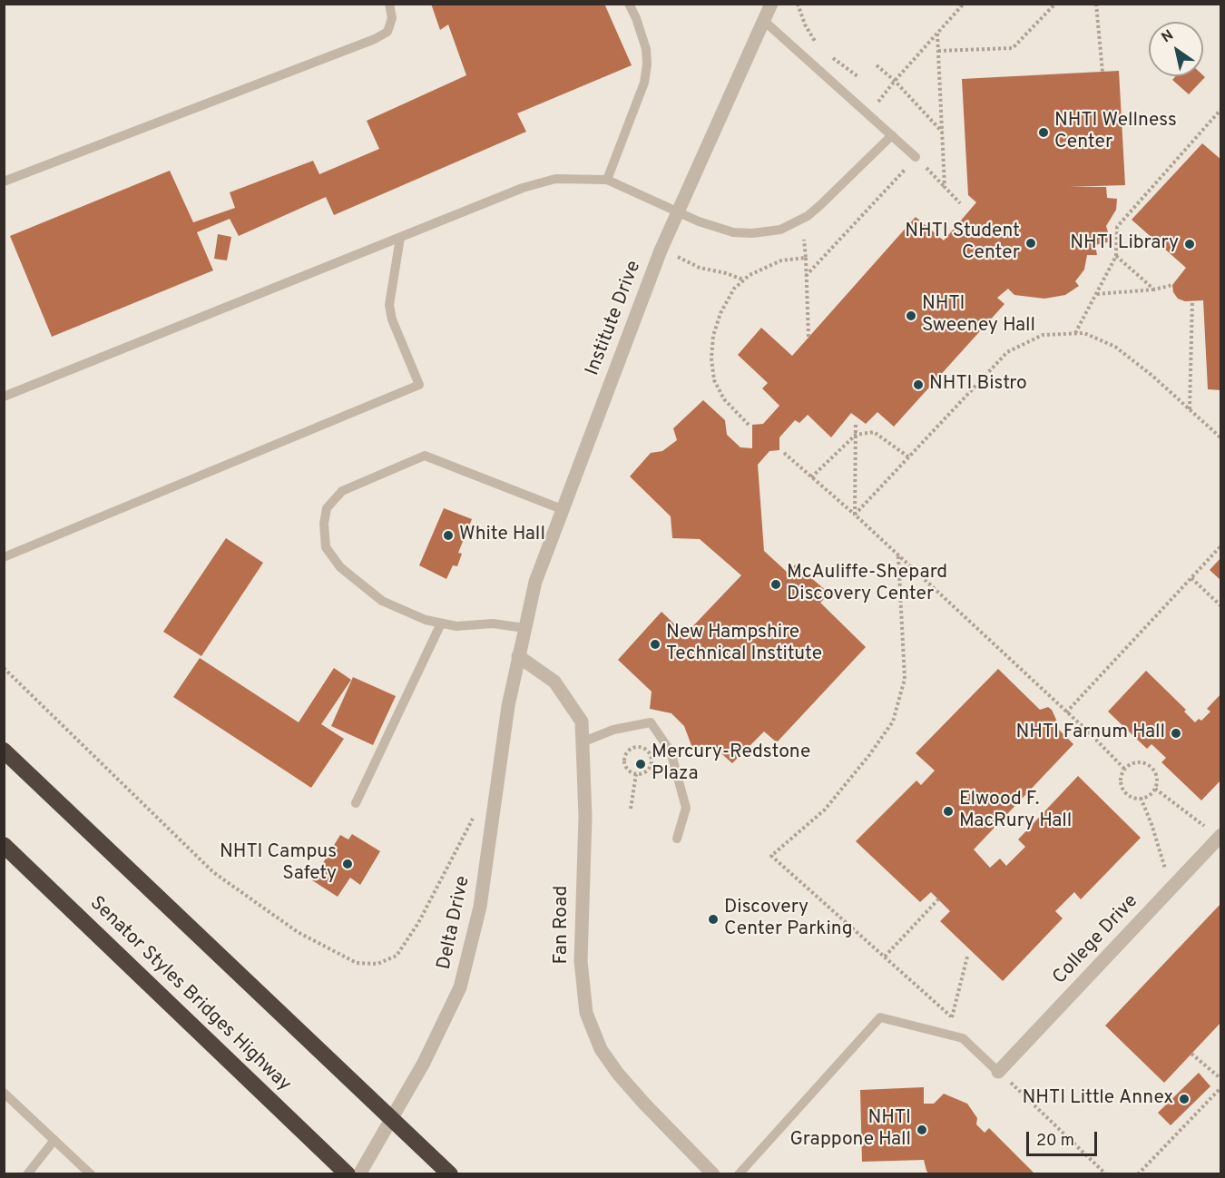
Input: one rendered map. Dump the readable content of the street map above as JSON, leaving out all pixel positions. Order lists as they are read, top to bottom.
{
  "streets": {
    "highway": ["Senator Styles Bridges Highway"],
    "street": [
      "Institute Drive",
      "Delta Drive",
      "Fan Road",
      "College Drive"
    ]
  },
  "crossings": [
    ["Institute Drive", "Delta Drive"],
    ["Institute Drive", "Fan Road"],
    ["Delta Drive", "Fan Road"]
  ],
  "places": [
    "NHTI Wellness Center",
    "NHTI Student Center",
    "NHTI Library",
    "NHTI Sweeney Hall",
    "NHTI Bistro",
    "White Hall",
    "McAuliffe-Shepard Discovery Center",
    "New Hampshire Technical Institute",
    "NHTI Farnum Hall",
    "Mercury-Redstone Plaza",
    "Elwood F. MacRury Hall",
    "NHTI Campus Safety",
    "Discovery Center Parking",
    "NHTI Little Annex",
    "NHTI Grappone Hall"
  ],
  "scale_bar": "20 m",
  "north": "top left"
}
